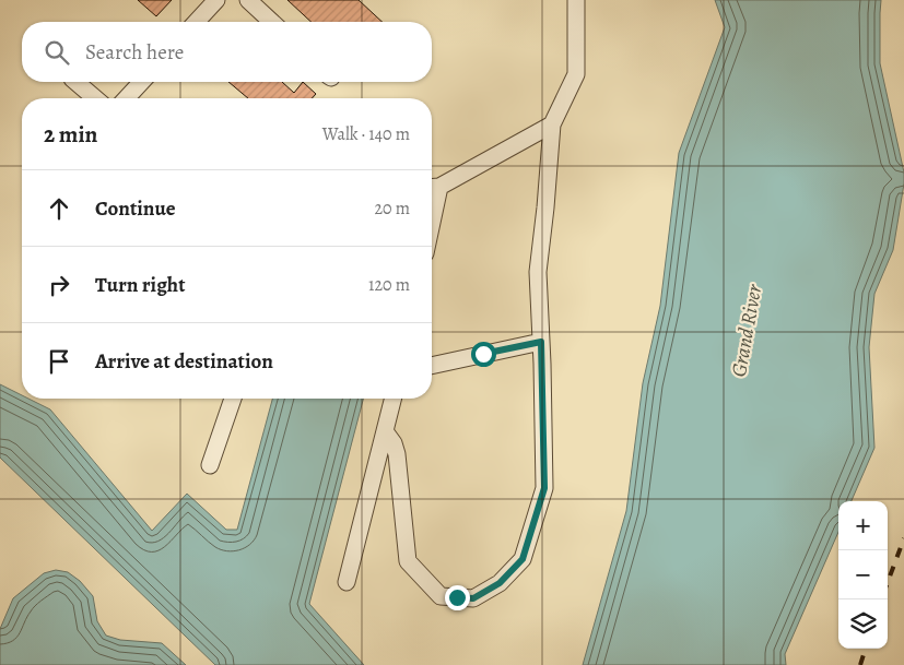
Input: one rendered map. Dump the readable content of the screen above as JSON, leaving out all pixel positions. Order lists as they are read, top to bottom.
{
  "water": ["Grand River"],
  "page": {
    "search": "Search here",
    "heading": ["2 min", "Walk · 140 m"],
    "list": [
      ["Continue", "20 m"],
      ["Turn right", "120 m"],
      "Arrive at destination"
    ],
    "map_buttons": ["+", "−"]
  }
}
